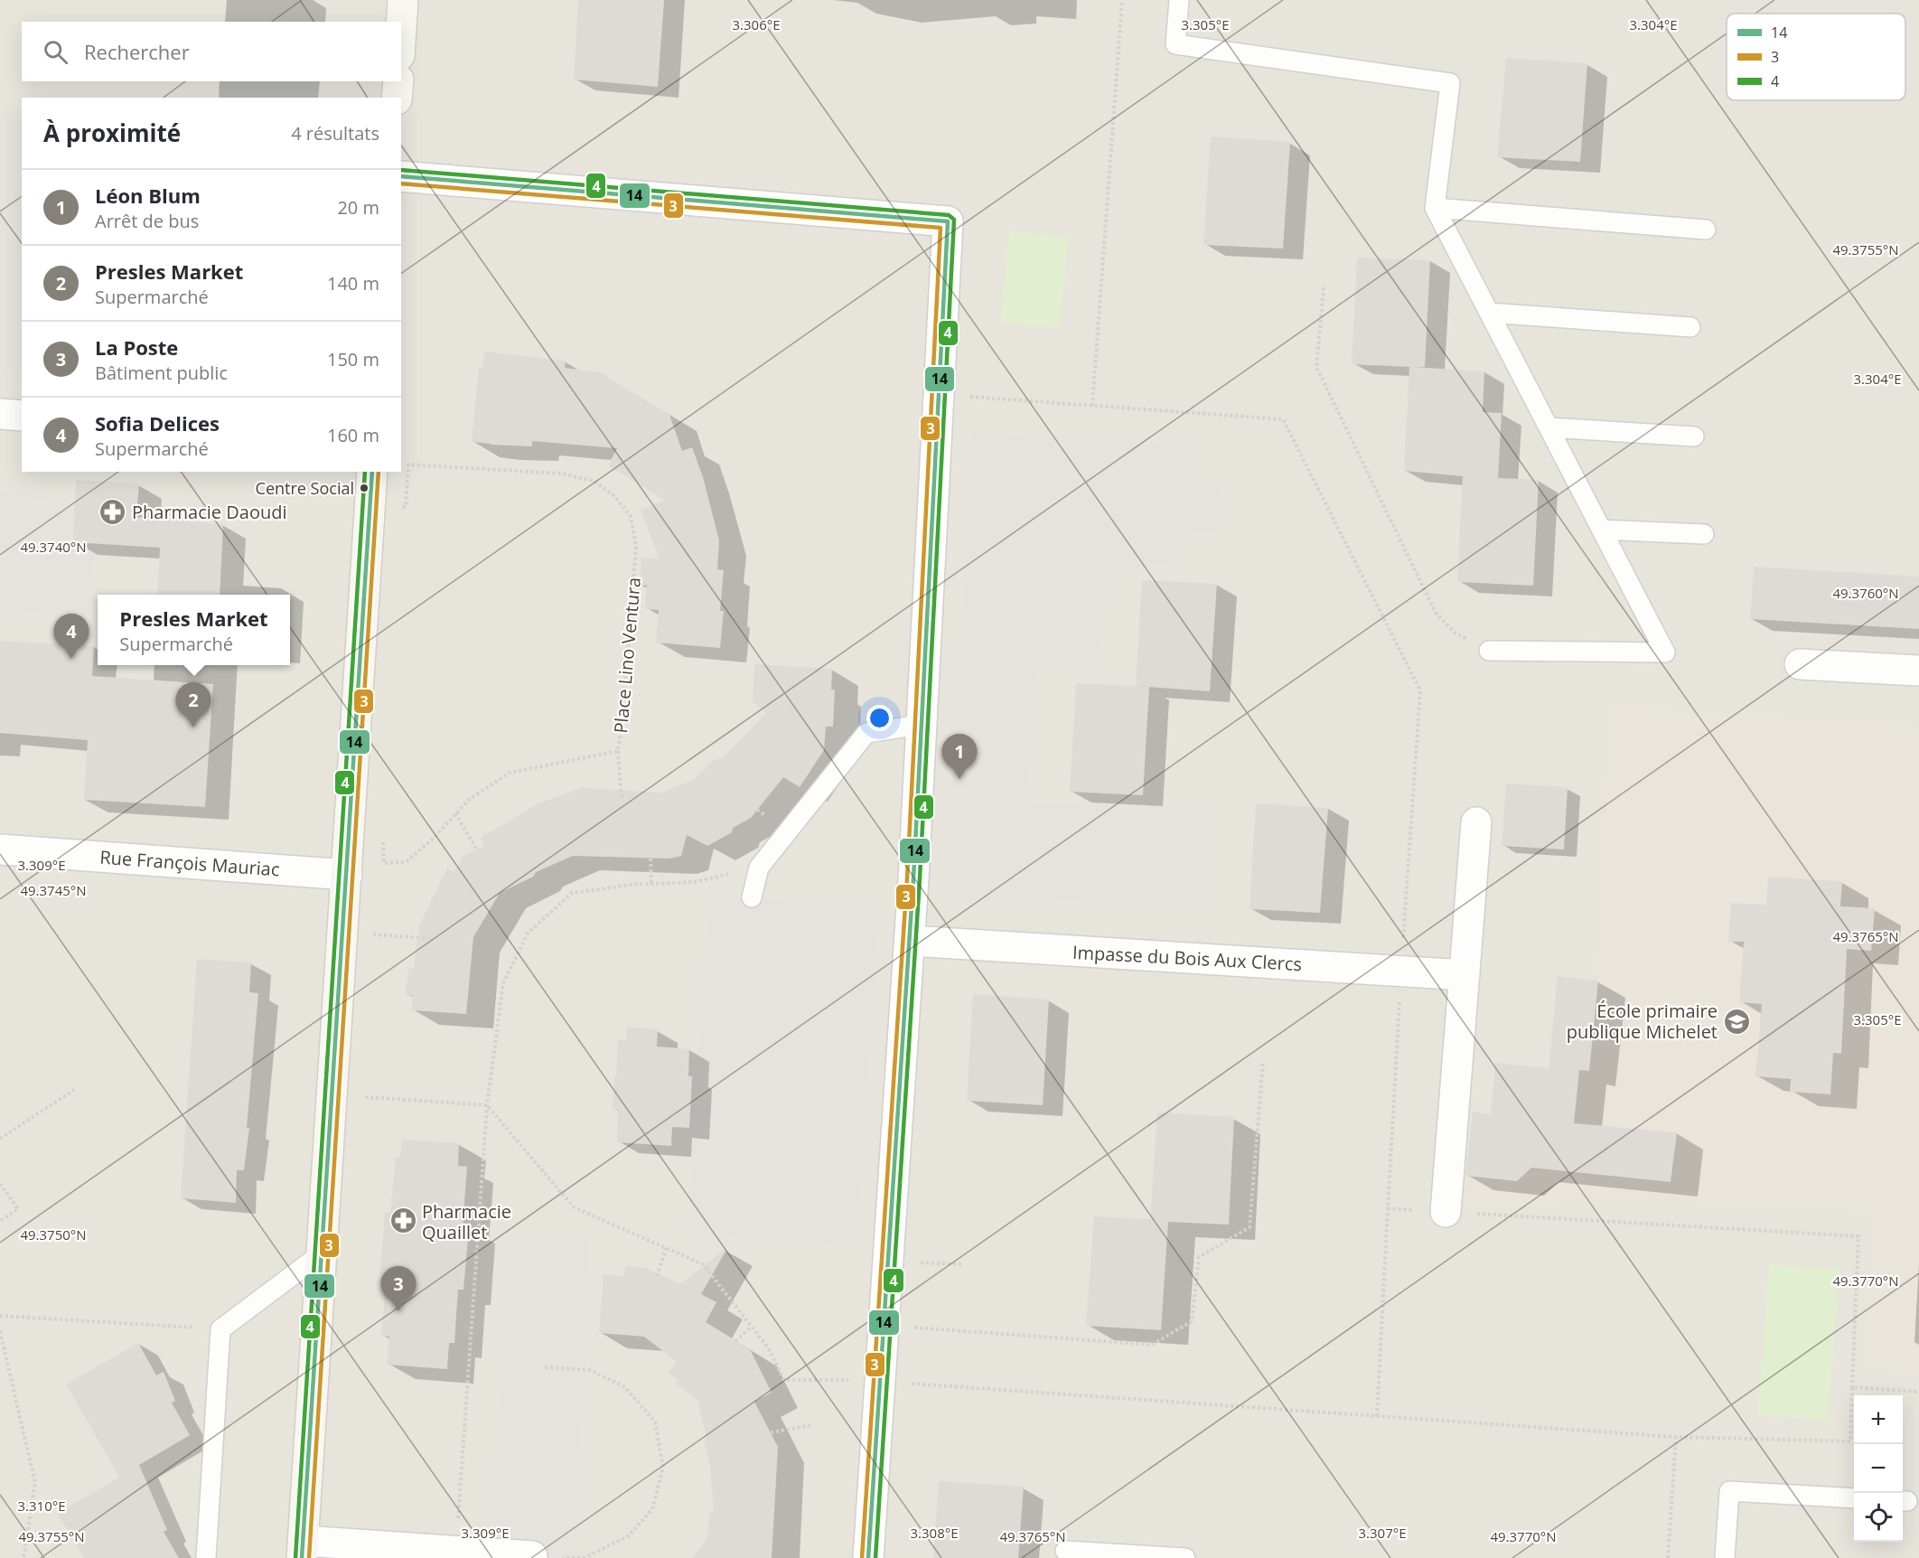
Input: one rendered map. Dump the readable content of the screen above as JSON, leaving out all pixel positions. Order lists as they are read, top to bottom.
{
  "streets": {
    "street": ["Rue François Mauriac", "Impasse du Bois Aux Clercs"],
    "path": ["Place Lino Ventura"]
  },
  "places": {
    "other": ["Centre Social"],
    "pharmacy": ["Pharmacie Daoudi", "Pharmacie Quaillet"],
    "school or university": ["École primaire publique Michelet"]
  },
  "lines": ["transit line 4", "transit line 14", "transit line 3"],
  "legend": ["14", "3", "4"],
  "page": {
    "search": "Rechercher",
    "heading": ["À proximité", "4 résultats"],
    "list": [
      {
        "mark": "1",
        "name": "Léon Blum",
        "note": "Arrêt de bus",
        "value": "20 m"
      },
      {
        "mark": "2",
        "name": "Presles Market",
        "note": "Supermarché",
        "value": "140 m"
      },
      {
        "mark": "3",
        "name": "La Poste",
        "note": "Bâtiment public",
        "value": "150 m"
      },
      {
        "mark": "4",
        "name": "Sofia Delices",
        "note": "Supermarché",
        "value": "160 m"
      }
    ],
    "popup": ["Presles Market", "Supermarché"],
    "pins": [
      "4",
      "2",
      "1",
      "3"
    ],
    "map_buttons": ["+", "−"]
  },
  "coordinates": [
    "3.306°E",
    "3.305°E",
    "3.304°E",
    "49.3755°N",
    "49.3740°N",
    "49.3760°N",
    "3.309°E",
    "49.3745°N",
    "49.3765°N",
    "49.3750°N",
    "49.3770°N",
    "3.310°E",
    "3.308°E",
    "3.307°E"
  ]
}
